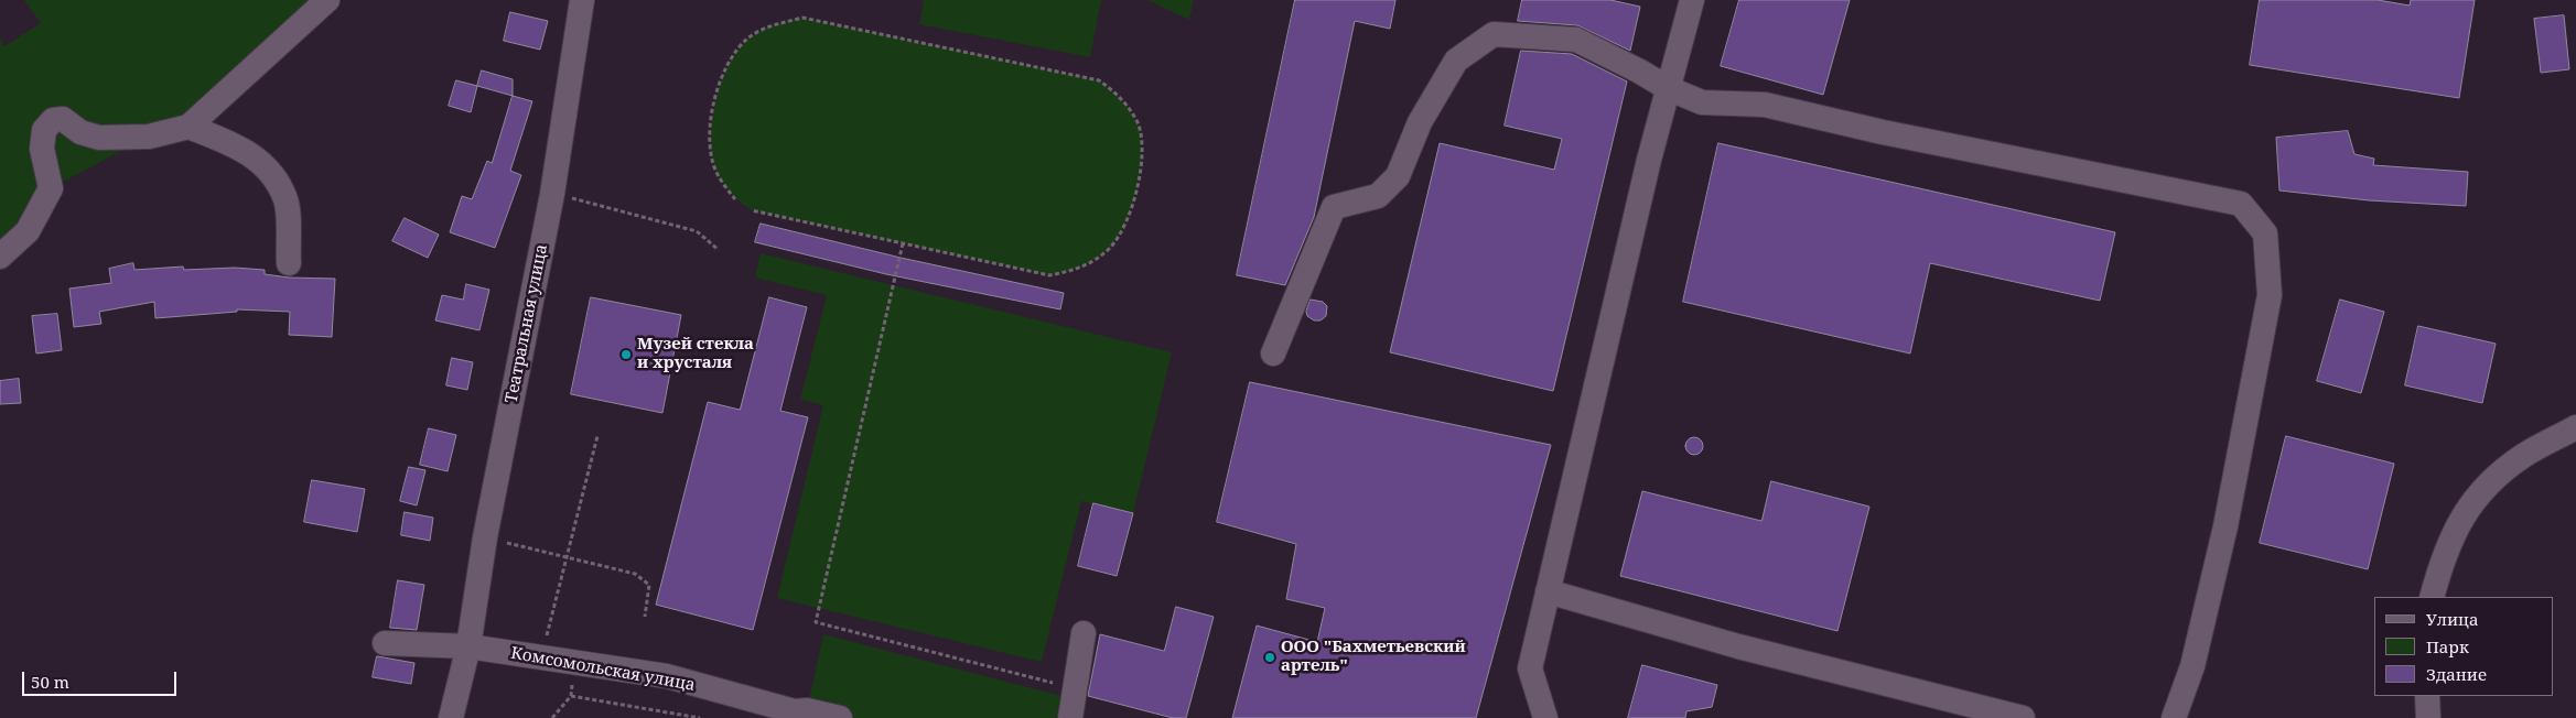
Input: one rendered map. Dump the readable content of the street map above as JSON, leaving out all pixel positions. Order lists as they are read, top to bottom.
{
  "streets": {
    "street": ["Театральная улица", "Комсомольская улица"]
  },
  "crossings": [
    ["Театральная улица", "Комсомольская улица"]
  ],
  "places": ["Музей стекла и хрусталя", "ООО \"Бахметьевский артель\""],
  "legend": ["Улица", "Парк", "Здание"],
  "scale_bar": "50 m"
}
